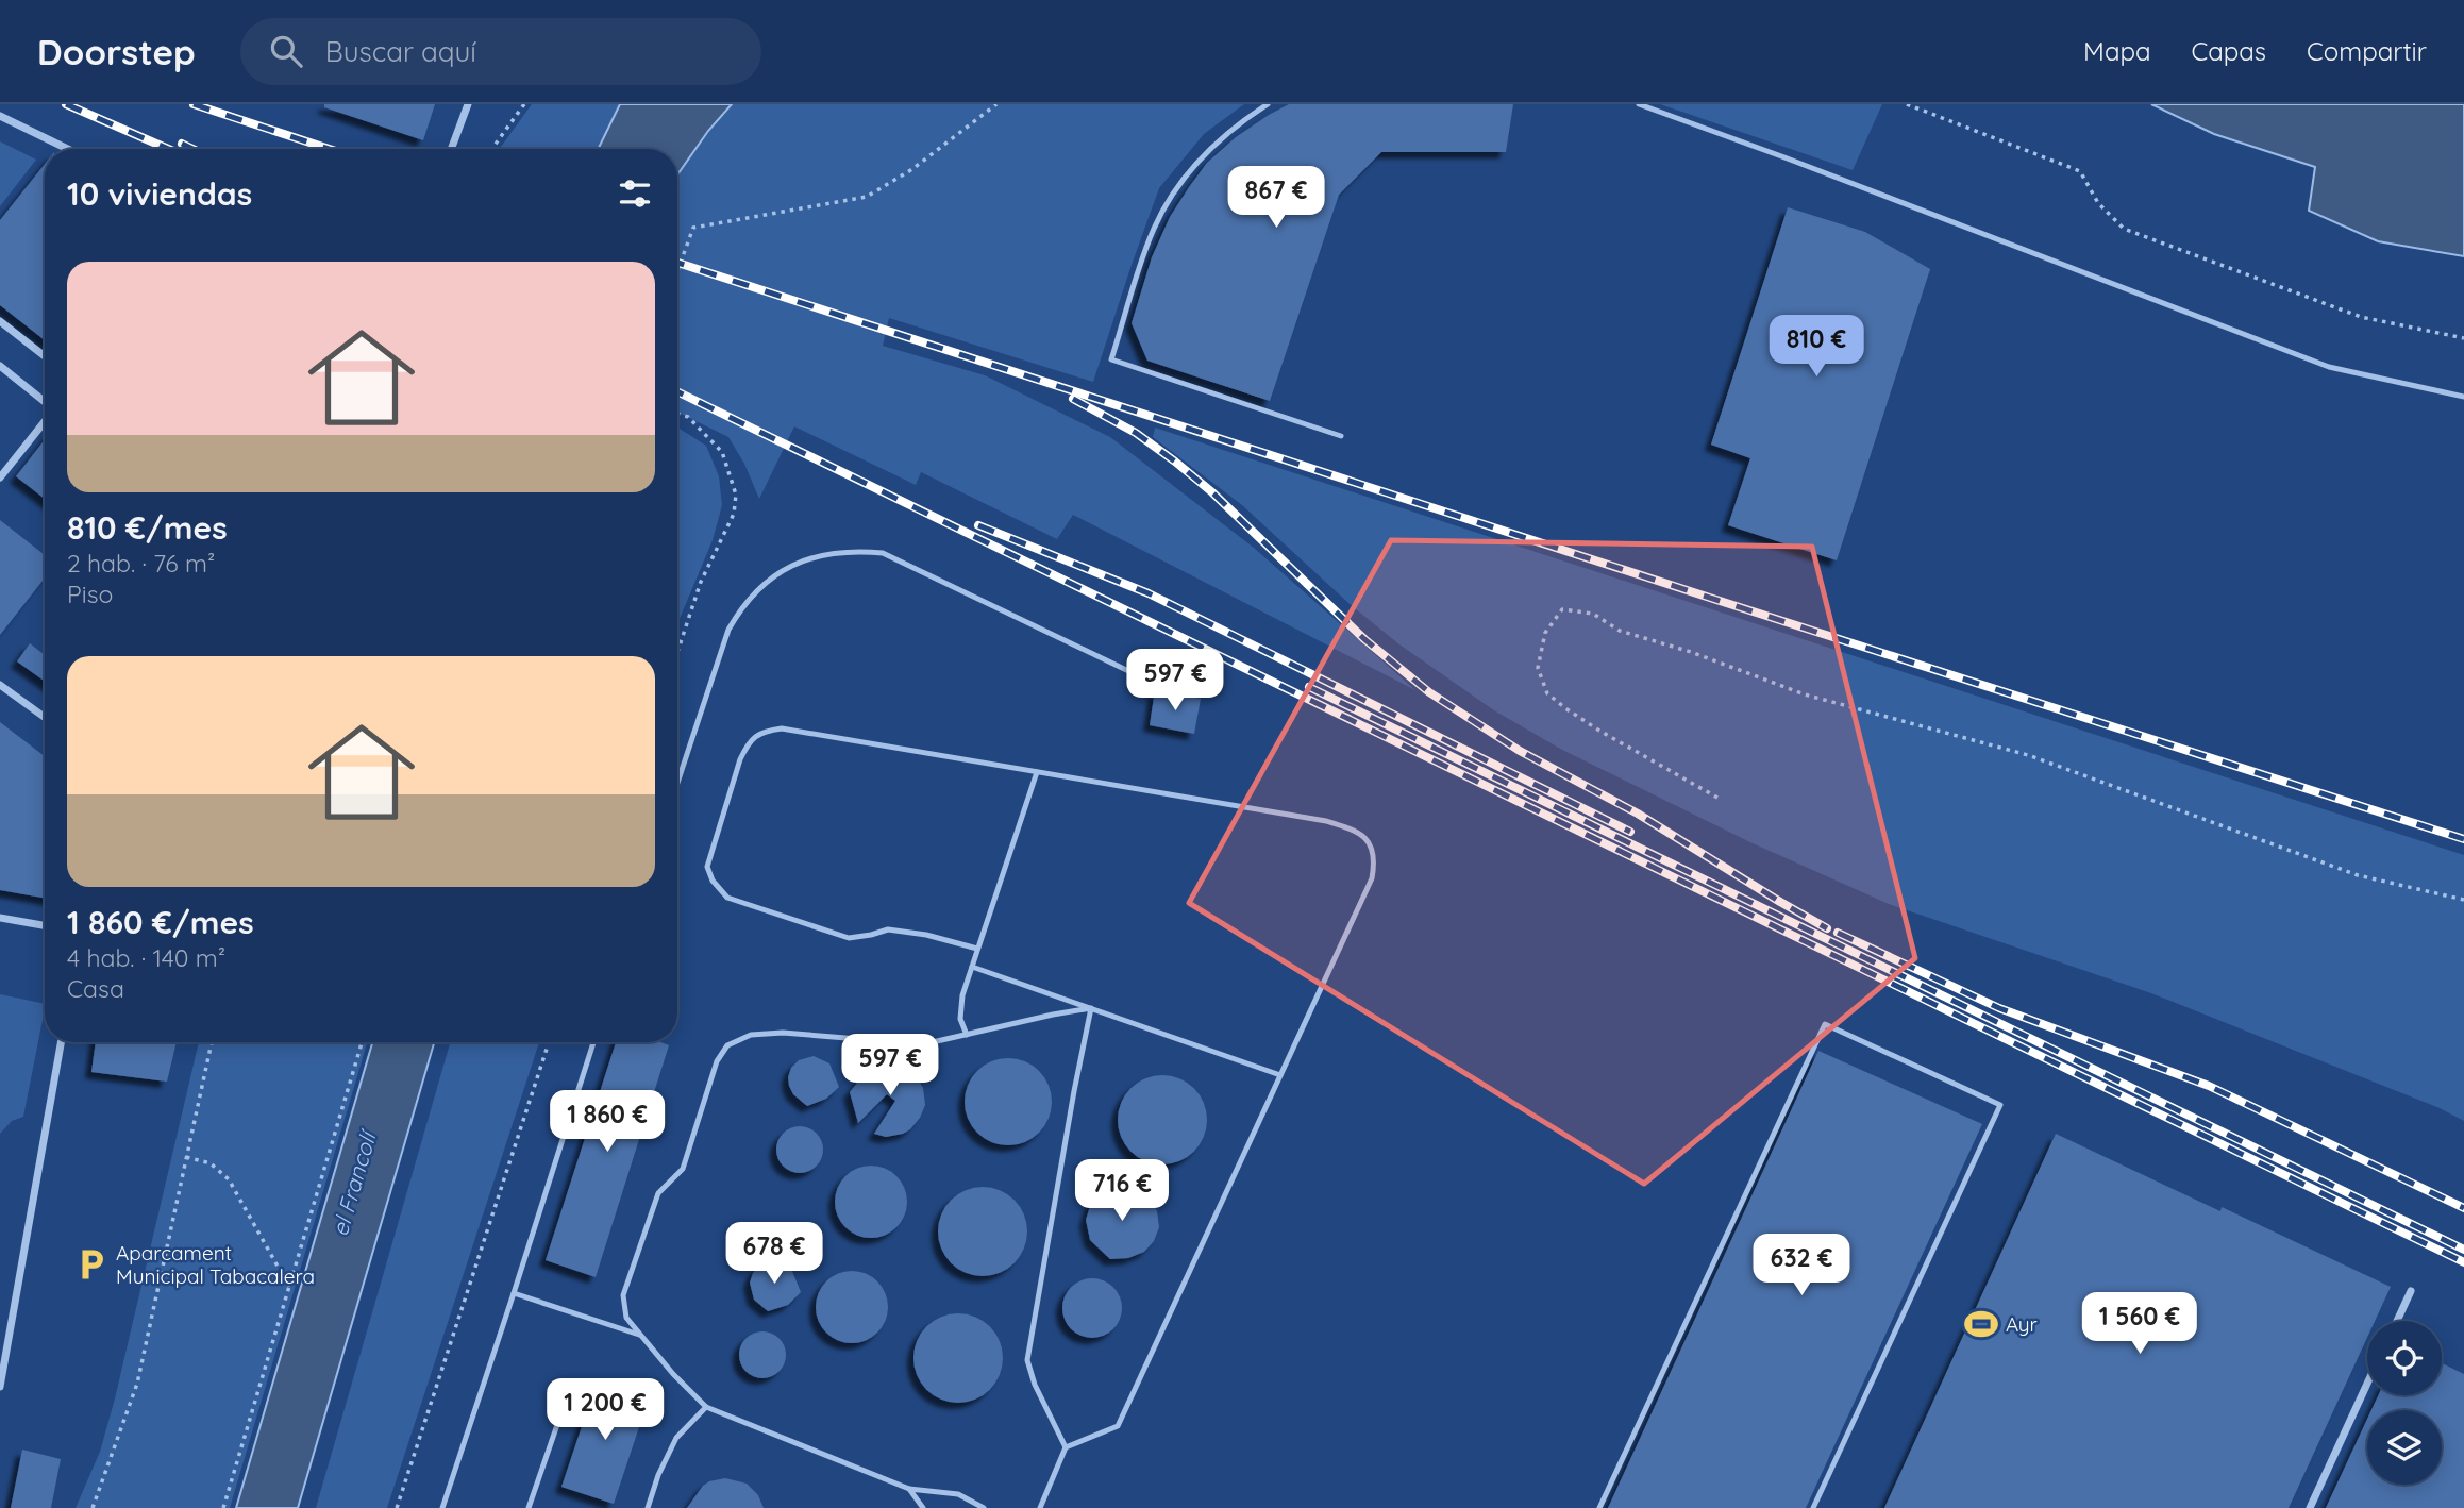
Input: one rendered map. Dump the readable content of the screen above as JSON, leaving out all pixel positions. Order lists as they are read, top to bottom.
{
  "water": ["el Francolí"],
  "places": {
    "parking": ["Aparcament Municipal Tabacalera"],
    "sports": ["Ayr"]
  },
  "page": {
    "header": "Doorstep",
    "search": "Buscar aquí",
    "nav": ["Mapa", "Capas", "Compartir"],
    "heading": "10 viviendas",
    "price": [
      "867 €",
      "810 €",
      "597 €",
      "597 €",
      "1 860 €",
      "716 €",
      "678 €",
      "632 €",
      "1 560 €",
      "1 200 €"
    ],
    "list": [
      {
        "name": "810 €/mes",
        "note": "2 hab. · 76 m² · Piso"
      },
      {
        "name": "1 860 €/mes",
        "note": "4 hab. · 140 m² · Casa"
      }
    ]
  }
}
